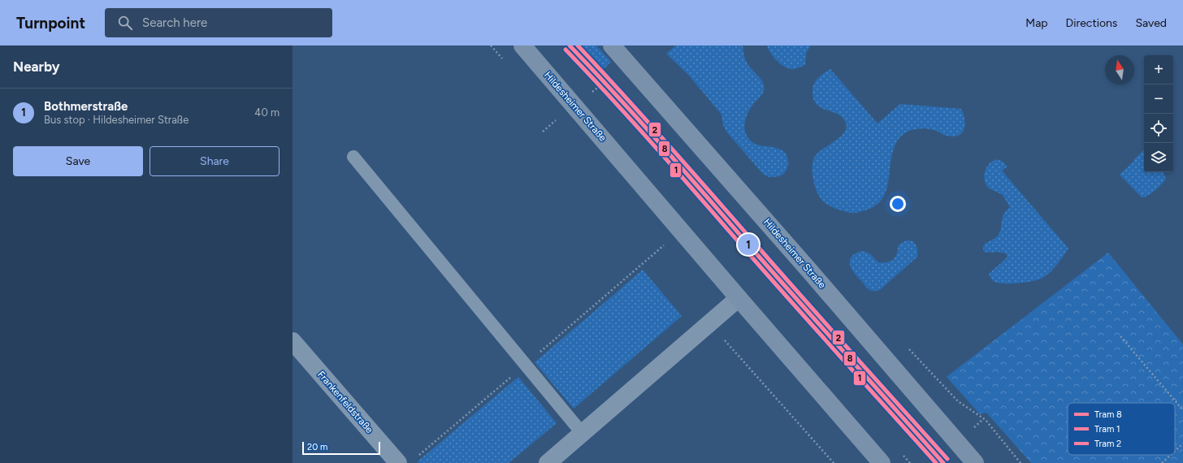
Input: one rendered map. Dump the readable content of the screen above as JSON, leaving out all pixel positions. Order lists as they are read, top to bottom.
{
  "streets": {
    "main road": ["Hildesheimer Straße"],
    "street": ["Frankenfeldstraße"]
  },
  "lines": ["tram line 8", "tram line 2", "tram line 1"],
  "legend": ["Tram 8", "Tram 1", "Tram 2"],
  "scale_bar": "20 m",
  "north": "top",
  "page": {
    "header": "Turnpoint",
    "search": "Search here",
    "nav": ["Map", "Directions", "Saved"],
    "heading": "Nearby",
    "map_buttons": ["+", "−"],
    "list": [
      {
        "mark": "1",
        "name": "Bothmerstraße",
        "note": "Bus stop · Hildesheimer Straße",
        "value": "40 m"
      }
    ],
    "buttons": ["Save", "Share"],
    "pins": "1",
    "scale": "20 m"
  }
}
